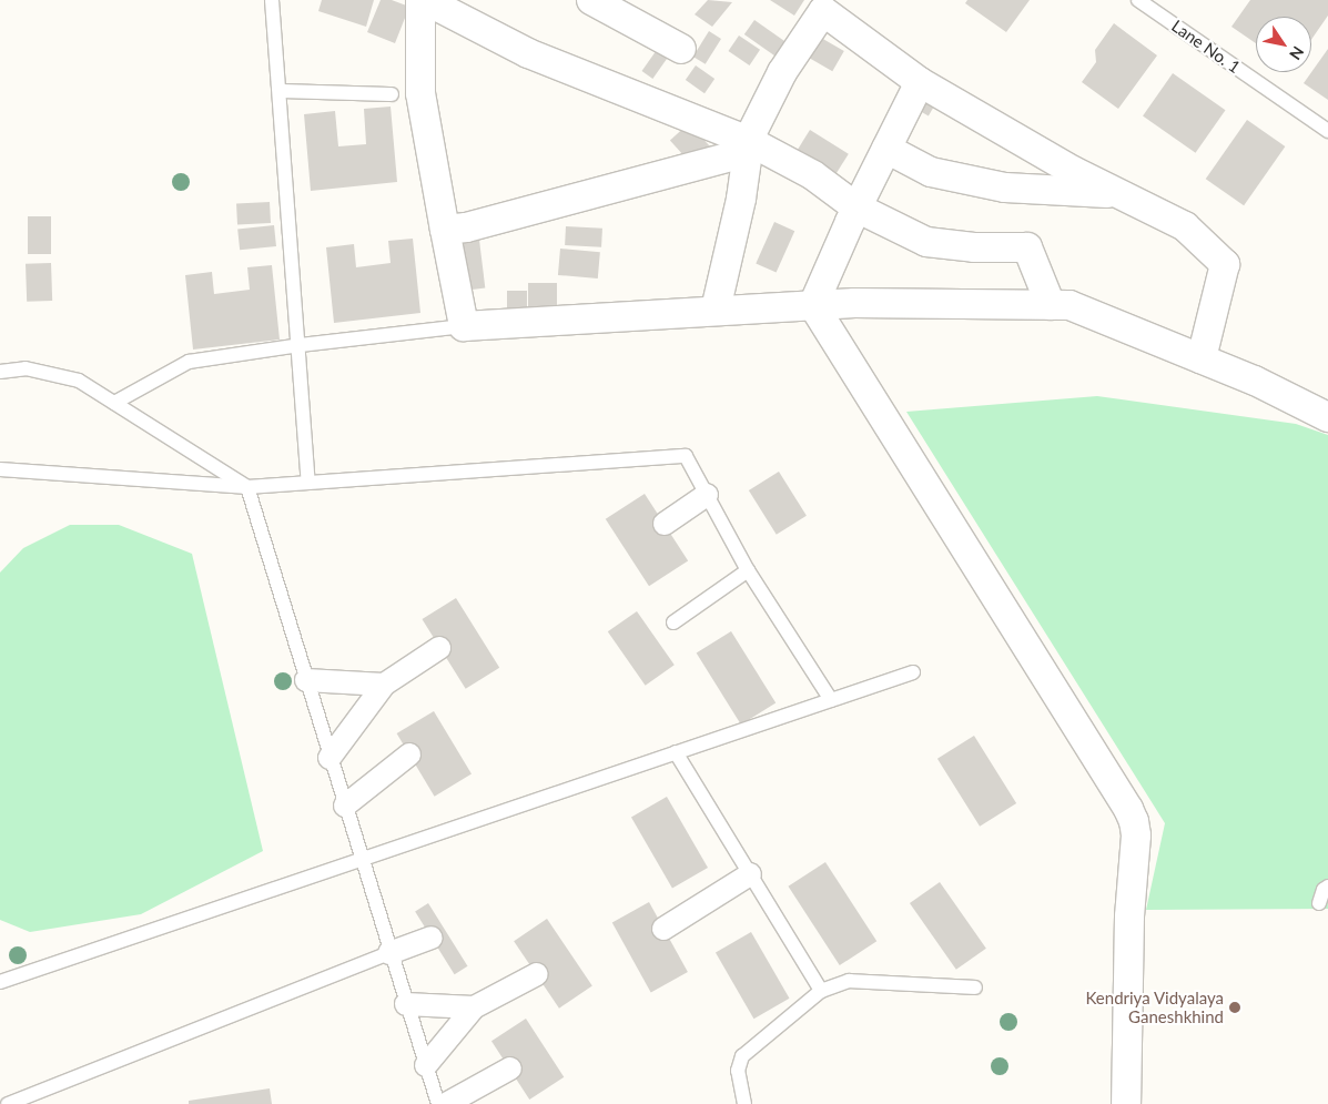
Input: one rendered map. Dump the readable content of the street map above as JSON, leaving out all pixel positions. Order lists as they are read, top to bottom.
{
  "streets": {
    "lane": ["Lane No. 1"]
  },
  "places": ["Kendriya Vidyalaya Ganeshkhind"],
  "north": "bottom right"
}
